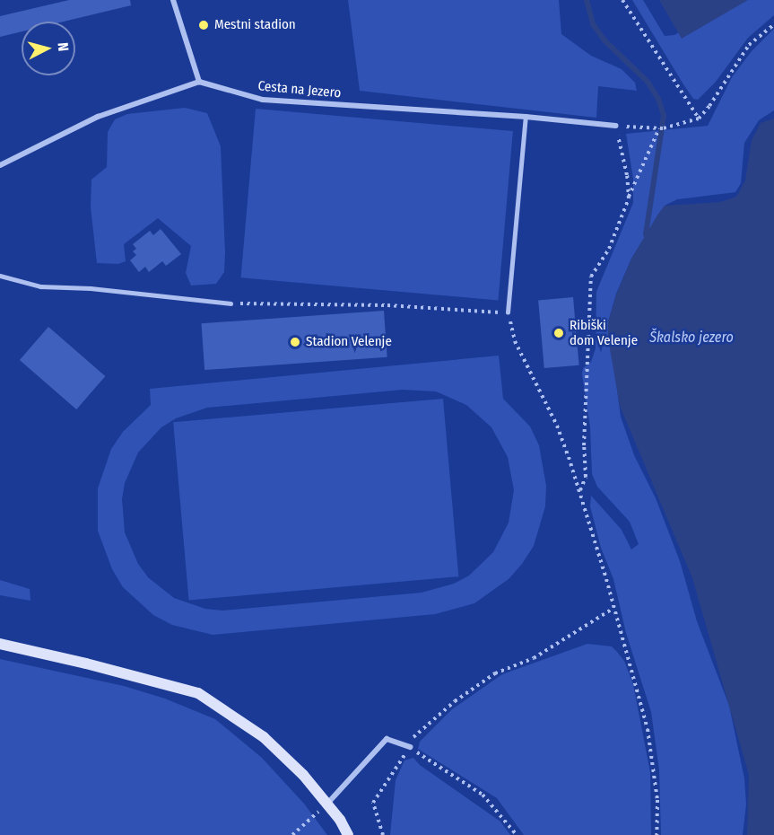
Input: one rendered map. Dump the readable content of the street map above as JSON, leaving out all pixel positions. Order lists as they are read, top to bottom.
{
  "streets": {
    "street": ["Cesta na Jezero"]
  },
  "water": ["Škalsko jezero"],
  "places": ["Mestni stadion", "Ribiški dom Velenje", "Stadion Velenje"],
  "north": "right"
}
